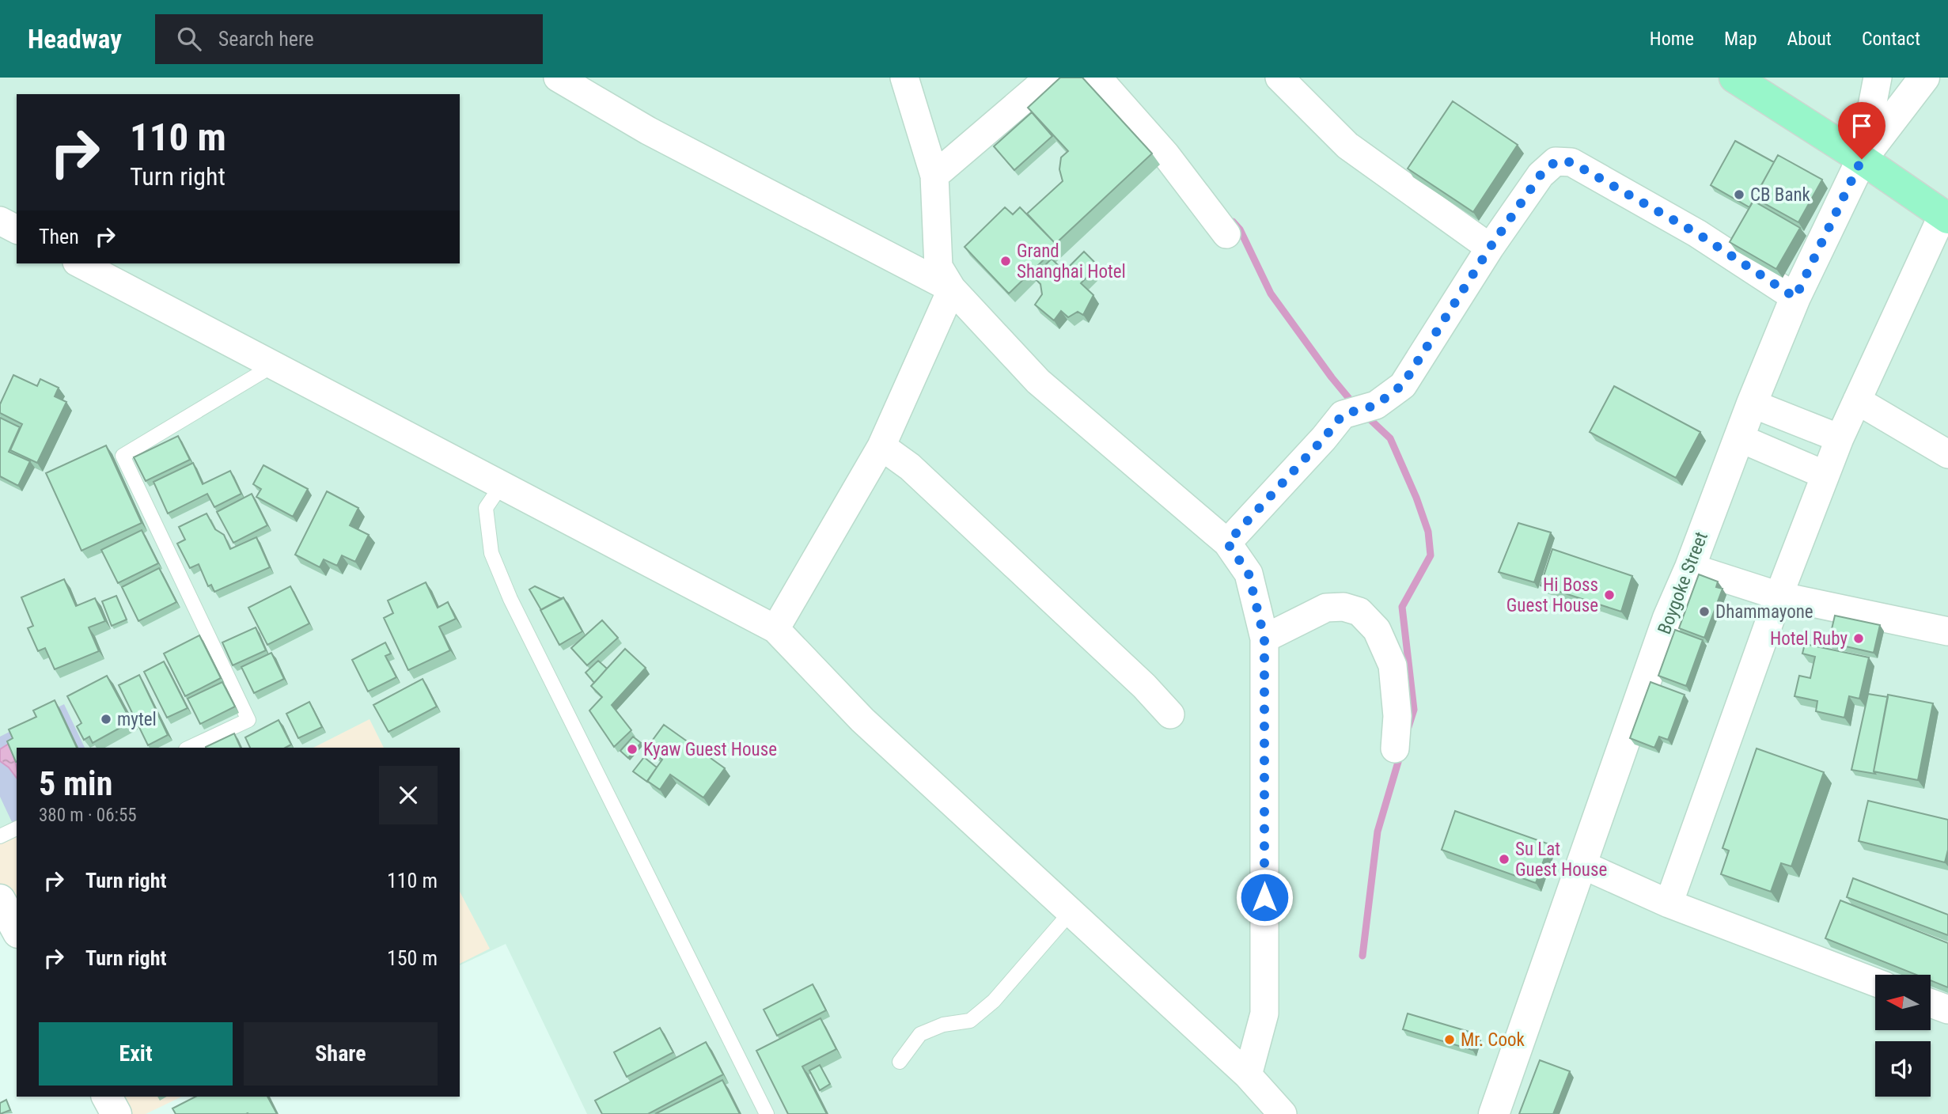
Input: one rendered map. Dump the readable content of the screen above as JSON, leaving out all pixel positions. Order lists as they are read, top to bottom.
{
  "streets": {
    "street": ["Boygoke Street"]
  },
  "places": [
    "CB Bank",
    "Grand Shanghai Hotel",
    "Hi Boss Guest House",
    "Dhammayone",
    "Hotel Ruby",
    "mytel",
    "Kyaw Guest House",
    "Su Lat Guest House",
    "Mr. Cook"
  ],
  "north": "left",
  "page": {
    "header": "Headway",
    "search": "Search here",
    "nav": [
      "Home",
      "Map",
      "About",
      "Contact"
    ],
    "turn": ["110 m", "Turn right"],
    "then": "Then",
    "heading": ["5 min", "380 m · 06:55"],
    "list": [
      {
        "name": "Turn right",
        "value": "110 m"
      },
      {
        "name": "Turn right",
        "value": "150 m"
      }
    ],
    "buttons": ["Exit", "Share"]
  }
}
